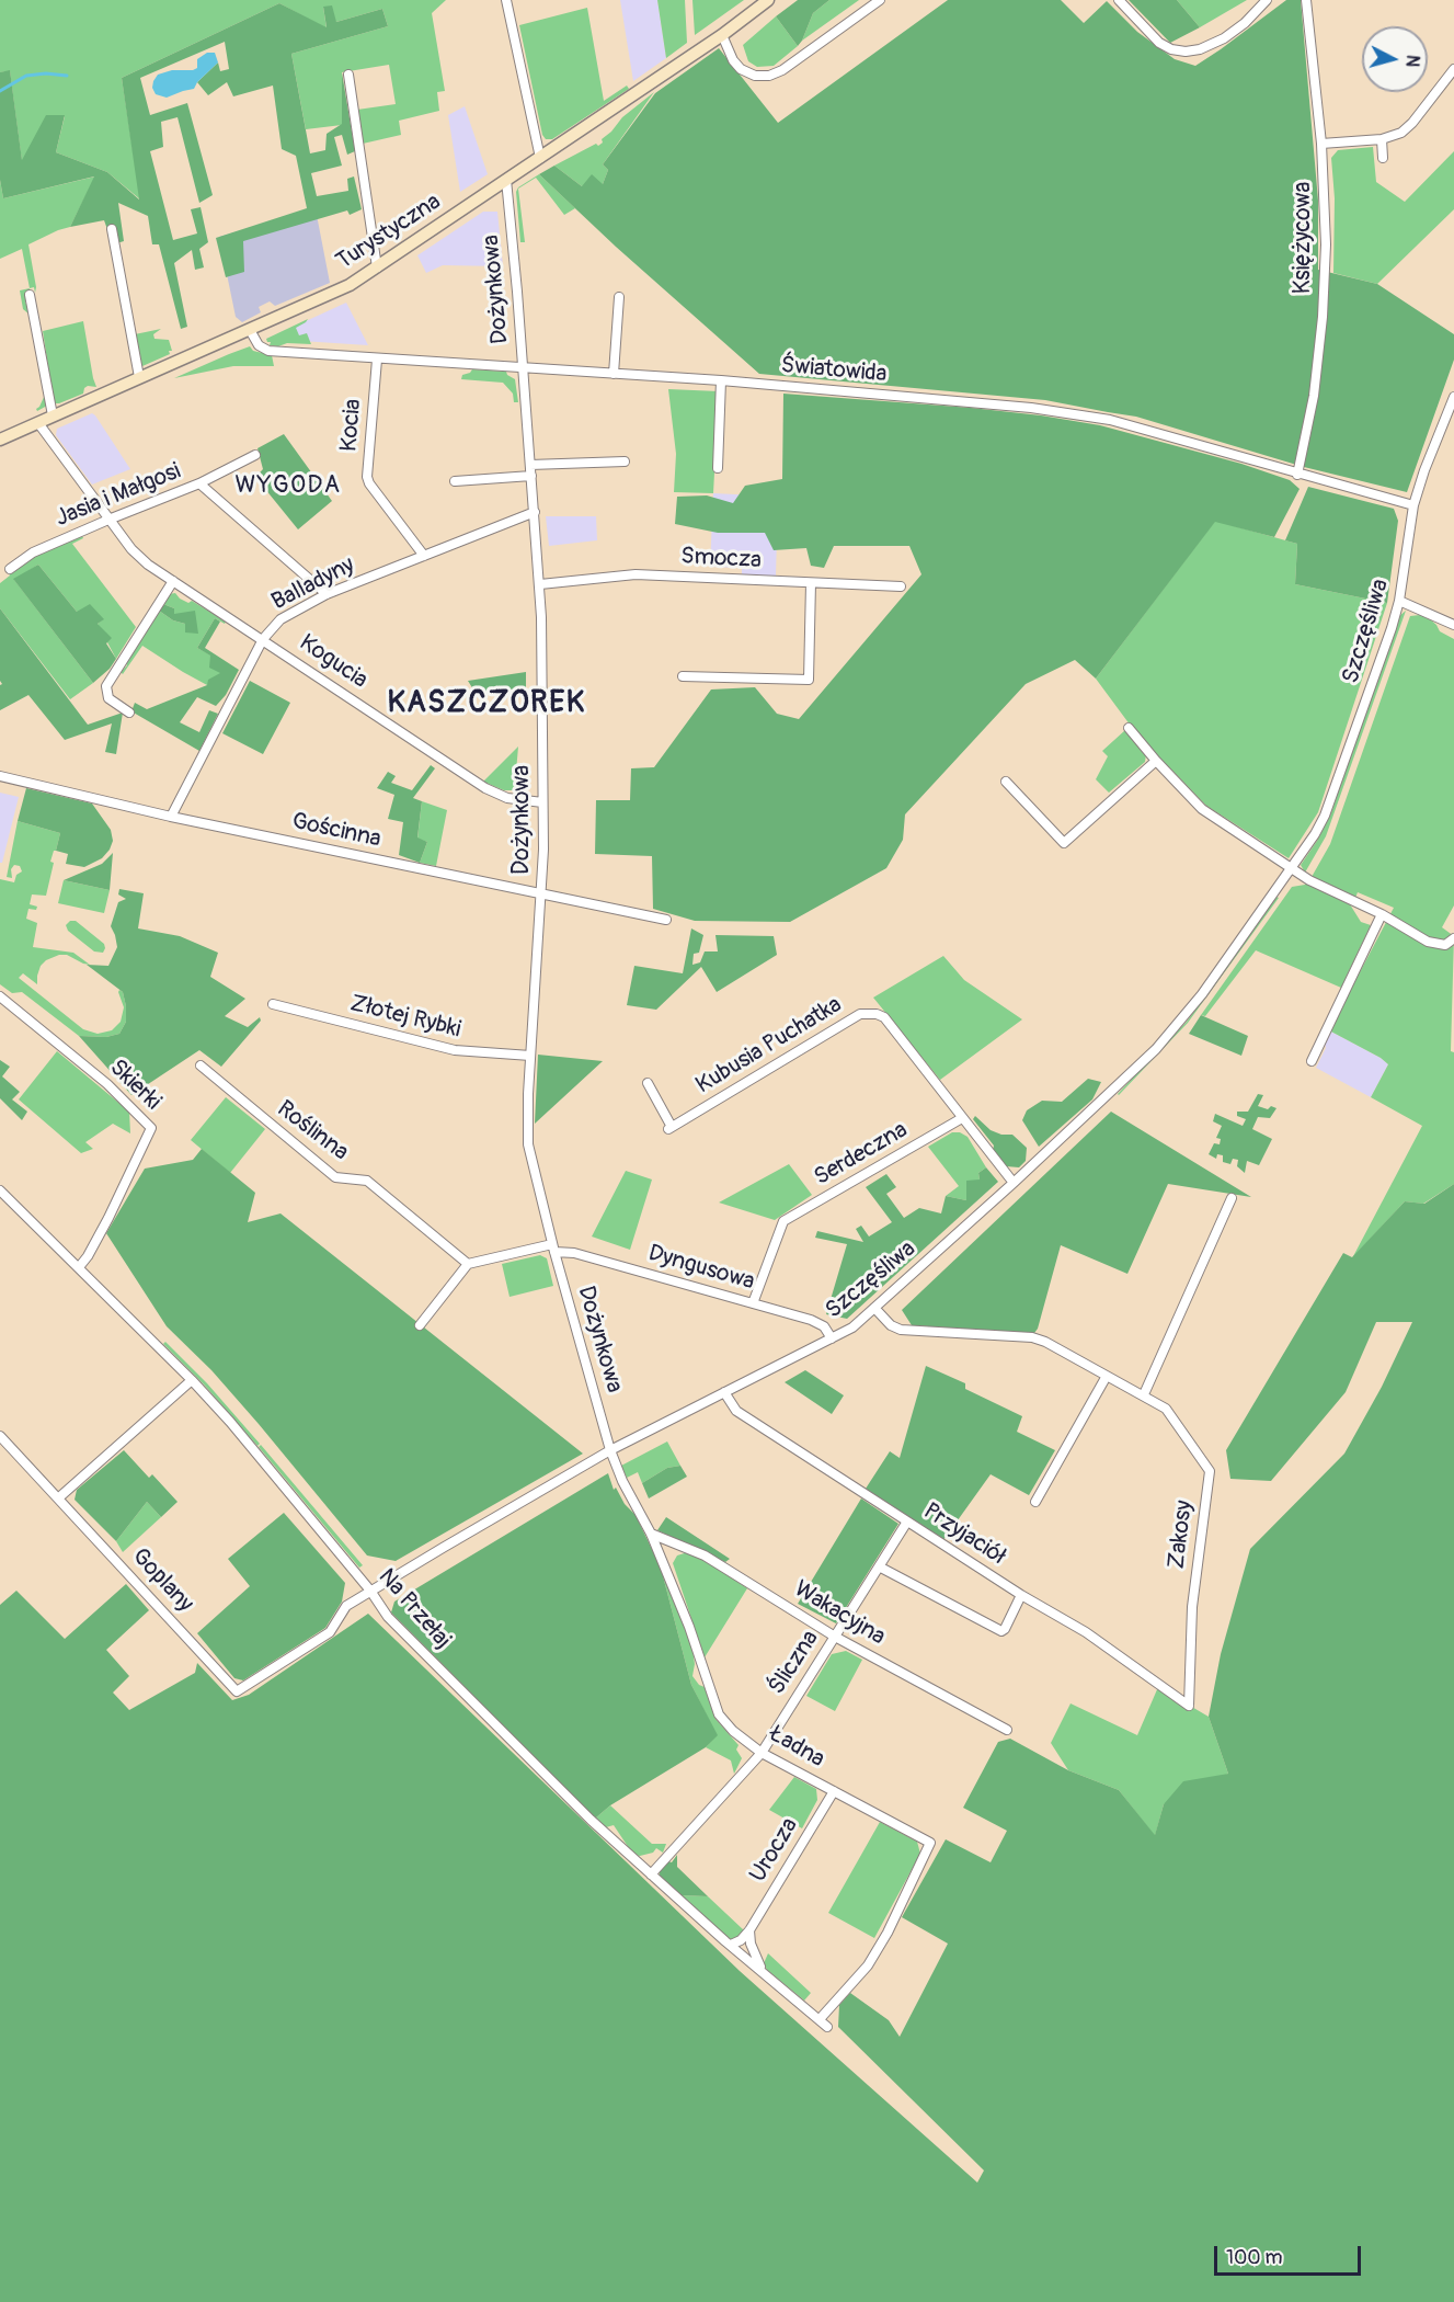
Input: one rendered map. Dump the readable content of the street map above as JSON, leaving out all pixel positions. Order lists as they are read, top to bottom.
{
  "streets": {
    "main road": ["Turystyczna"],
    "street": [
      "Księżycowa",
      "Dożynkowa",
      "Światowida",
      "Kocia",
      "Jasia i Małgosi",
      "Smocza",
      "Balladyny",
      "Szczęśliwa",
      "Kogucia",
      "Gościnna",
      "Złotej Rybki",
      "Kubusia Puchatka",
      "Skierki",
      "Roślinna",
      "Serdeczna",
      "Dyngusowa",
      "Przyjaciół",
      "Zakosy",
      "Goplany",
      "Na Przełaj",
      "Wakacyjna",
      "Śliczna",
      "Ładna",
      "Urocza"
    ]
  },
  "crossings": [
    ["Turystyczna", "Dożynkowa"],
    ["Turystyczna", "Światowida"],
    ["Turystyczna", "Kogucia"],
    ["Księżycowa", "Światowida"],
    ["Dożynkowa", "Światowida"],
    ["Dożynkowa", "Smocza"],
    ["Dożynkowa", "Balladyny"],
    ["Dożynkowa", "Szczęśliwa"],
    ["Dożynkowa", "Kogucia"],
    ["Dożynkowa", "Gościnna"],
    ["Dożynkowa", "Złotej Rybki"],
    ["Dożynkowa", "Dyngusowa"],
    ["Dożynkowa", "Ładna"],
    ["Światowida", "Kocia"],
    ["Światowida", "Szczęśliwa"],
    ["Kocia", "Balladyny"],
    ["Jasia i Małgosi", "Balladyny"],
    ["Jasia i Małgosi", "Kogucia"],
    ["Balladyny", "Kogucia"],
    ["Balladyny", "Gościnna"],
    ["Szczęśliwa", "Dyngusowa"],
    ["Szczęśliwa", "Przyjaciół"],
    ["Szczęśliwa", "Zakosy"],
    ["Szczęśliwa", "Goplany"],
    ["Szczęśliwa", "Na Przełaj"],
    ["Szczęśliwa", "Ładna"],
    ["Kubusia Puchatka", "Serdeczna"],
    ["Skierki", "Na Przełaj"],
    ["Serdeczna", "Dyngusowa"],
    ["Przyjaciół", "Zakosy"],
    ["Przyjaciół", "Śliczna"],
    ["Na Przełaj", "Śliczna"],
    ["Na Przełaj", "Ładna"],
    ["Na Przełaj", "Urocza"],
    ["Wakacyjna", "Śliczna"],
    ["Wakacyjna", "Ładna"],
    ["Śliczna", "Ładna"],
    ["Ładna", "Urocza"]
  ],
  "districts": ["WYGODA", "KASZCZOREK"],
  "scale_bar": "100 m",
  "north": "right"
}
